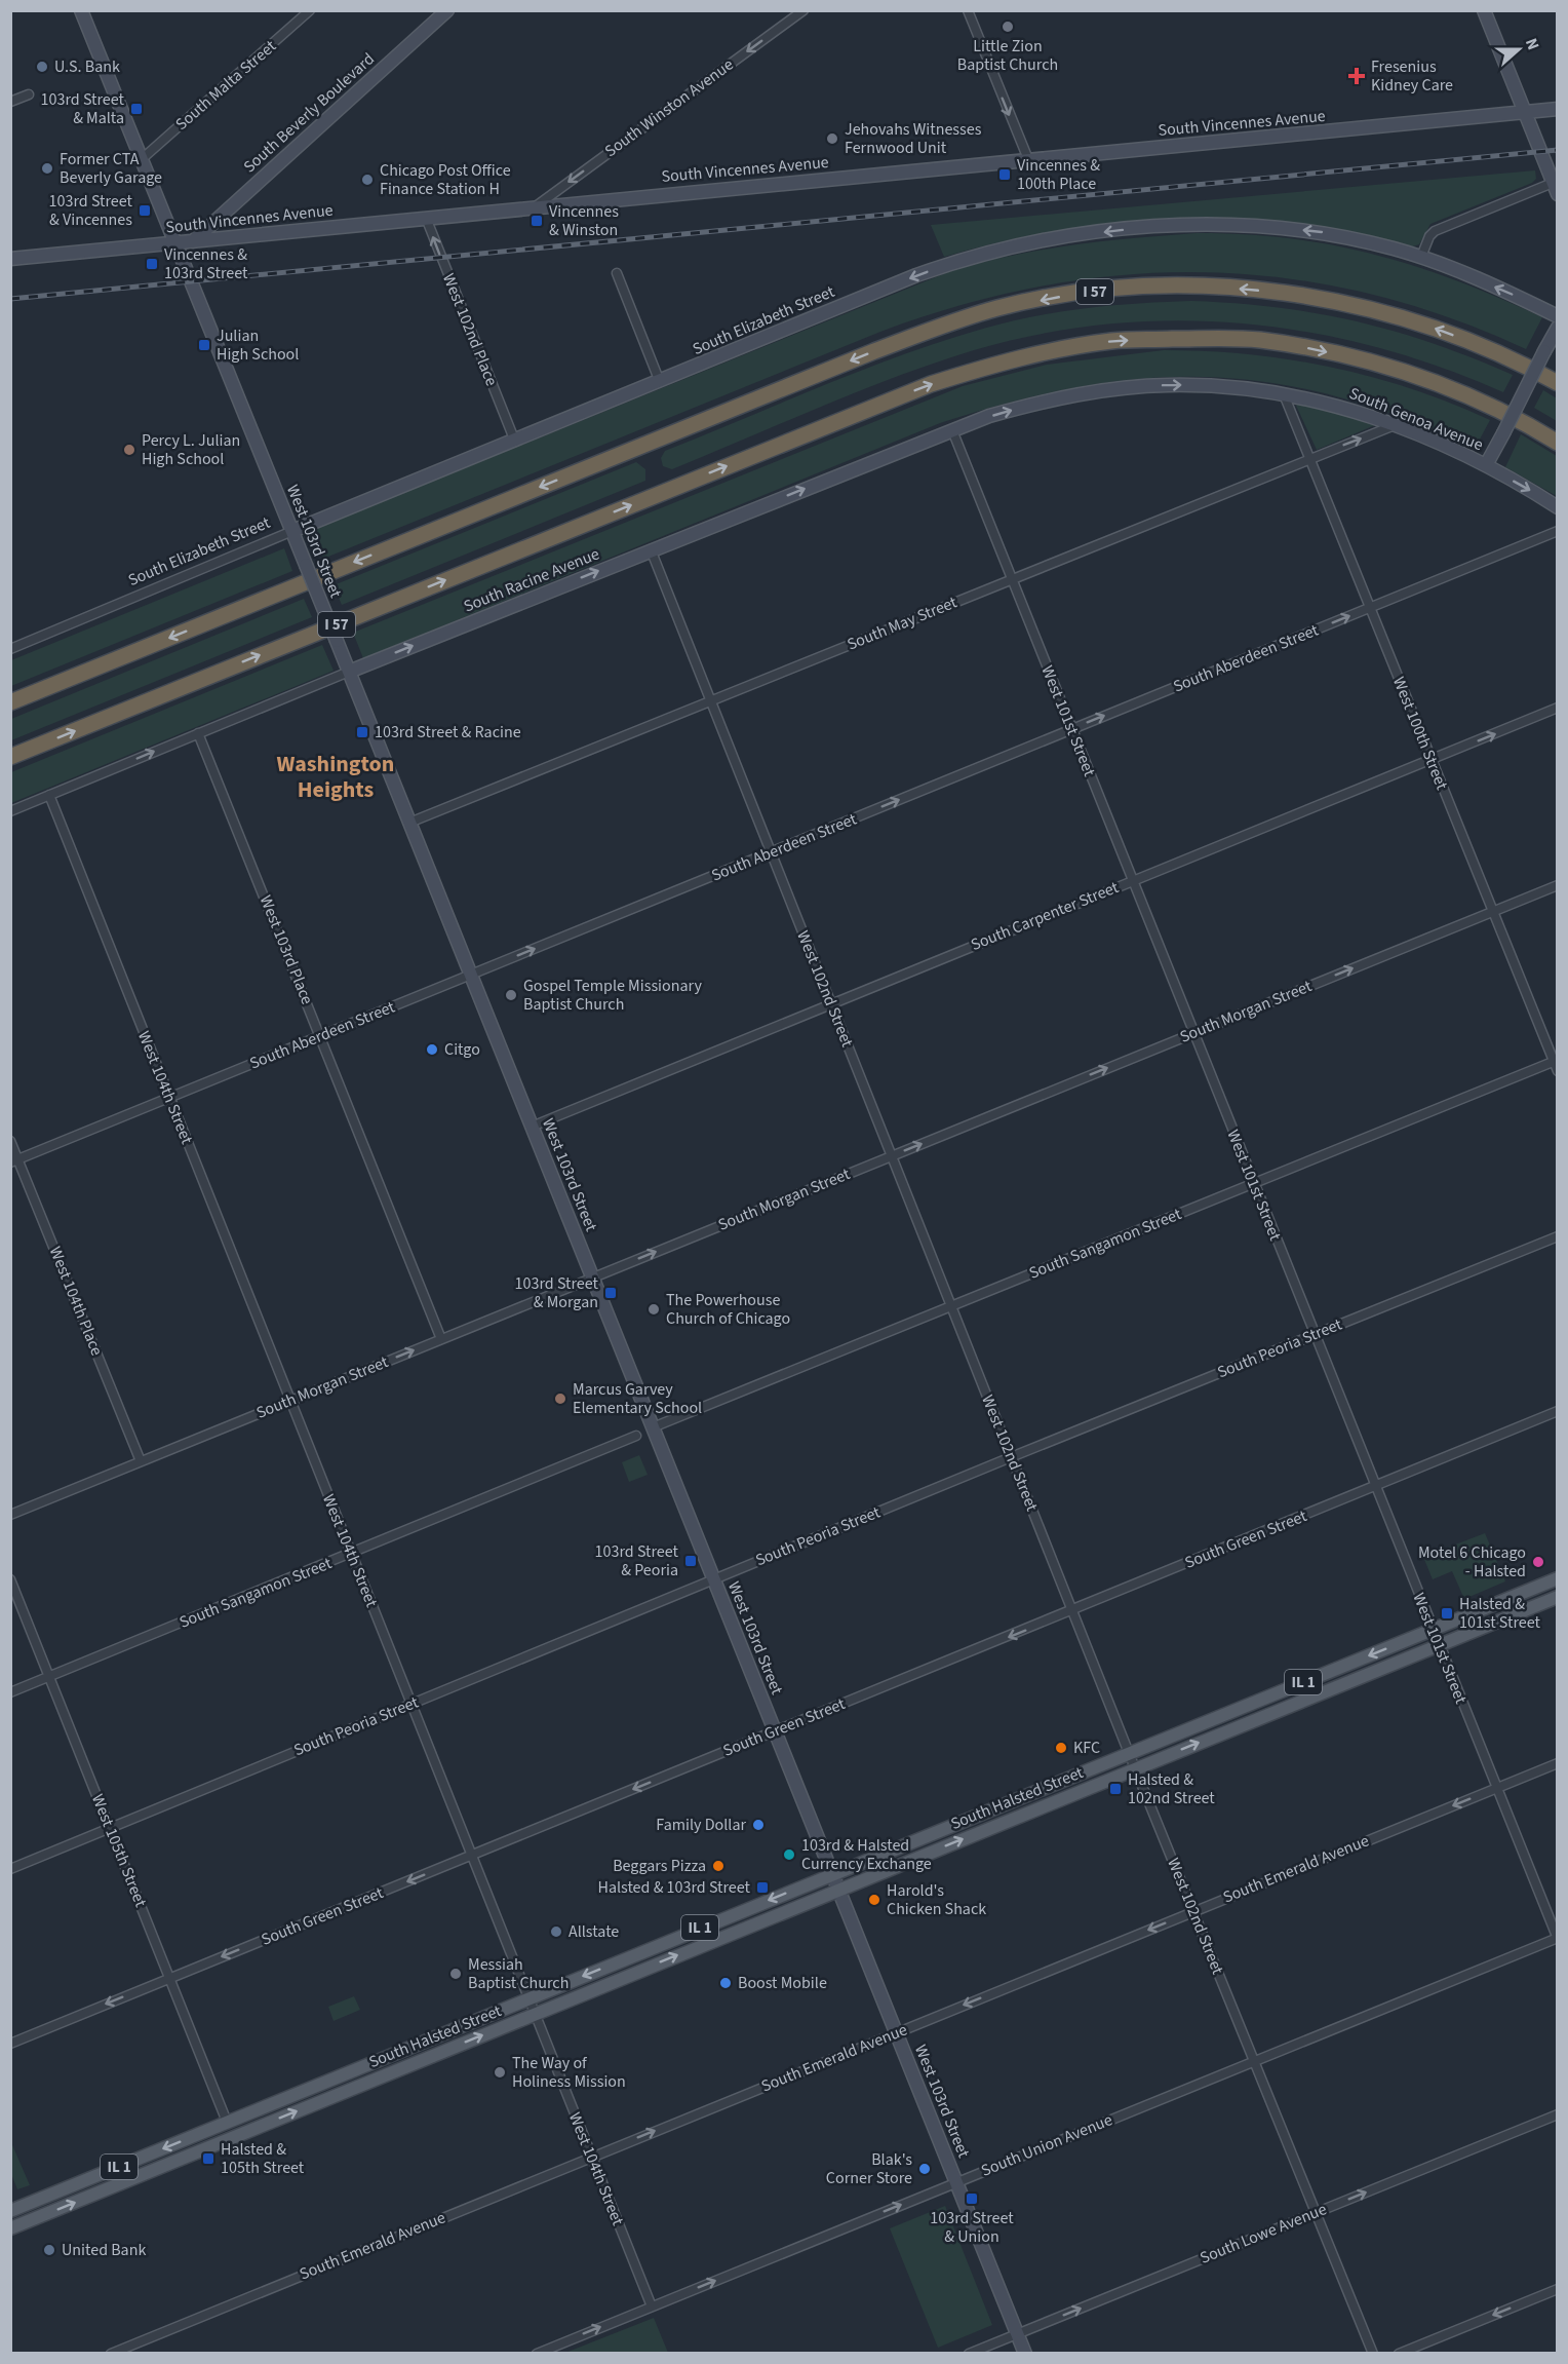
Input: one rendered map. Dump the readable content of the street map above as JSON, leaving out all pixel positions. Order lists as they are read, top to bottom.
{
  "streets": {
    "highway": ["I 57"],
    "main road": [
      "South Beverly Boulevard",
      "South Vincennes Avenue",
      "South Elizabeth Street",
      "South Genoa Avenue",
      "West 103rd Street",
      "South Racine Avenue",
      "IL 1",
      "South Halsted Street"
    ],
    "street": [
      "South Malta Street",
      "South Winston Avenue",
      "West 102nd Place",
      "South May Street",
      "South Aberdeen Street",
      "West 101st Street",
      "West 100th Street",
      "South Carpenter Street",
      "West 103rd Place",
      "West 102nd Street",
      "South Morgan Street",
      "West 104th Street",
      "South Sangamon Street",
      "West 104th Place",
      "South Peoria Street",
      "South Green Street",
      "West 105th Street",
      "South Emerald Avenue",
      "South Union Avenue",
      "South Lowe Avenue"
    ]
  },
  "crossings": [
    ["South Malta Street", "West 103rd Street"],
    ["South Winston Avenue", "South Vincennes Avenue"],
    ["South Beverly Boulevard", "South Vincennes Avenue"],
    ["South Vincennes Avenue", "West 102nd Place"],
    ["South Vincennes Avenue", "West 103rd Street"],
    ["South Elizabeth Street", "West 102nd Place"],
    ["South Elizabeth Street", "West 103rd Street"],
    ["South Genoa Avenue", "South Racine Avenue"],
    ["South Genoa Avenue", "South May Street"],
    ["South Genoa Avenue", "West 100th Street"],
    ["West 103rd Street", "South Racine Avenue"],
    ["West 103rd Street", "South May Street"],
    ["West 103rd Street", "South Aberdeen Street"],
    ["West 103rd Street", "South Carpenter Street"],
    ["West 103rd Street", "South Morgan Street"],
    ["West 103rd Street", "South Sangamon Street"],
    ["West 103rd Street", "South Peoria Street"],
    ["West 103rd Street", "South Green Street"],
    ["West 103rd Street", "South Halsted Street"],
    ["West 103rd Street", "South Emerald Avenue"],
    ["West 103rd Street", "South Union Avenue"],
    ["West 103rd Street", "South Lowe Avenue"],
    ["South Racine Avenue", "West 101st Street"],
    ["South Racine Avenue", "West 103rd Place"],
    ["South Racine Avenue", "West 102nd Street"],
    ["South Racine Avenue", "West 104th Street"],
    ["South May Street", "West 101st Street"],
    ["South May Street", "West 100th Street"],
    ["South May Street", "West 102nd Street"],
    ["South Aberdeen Street", "West 101st Street"],
    ["South Aberdeen Street", "West 100th Street"],
    ["South Aberdeen Street", "West 103rd Place"],
    ["South Aberdeen Street", "West 102nd Street"],
    ["South Aberdeen Street", "West 104th Street"],
    ["South Aberdeen Street", "West 104th Place"],
    ["West 101st Street", "South Carpenter Street"],
    ["West 101st Street", "South Morgan Street"],
    ["West 101st Street", "South Sangamon Street"],
    ["West 101st Street", "South Peoria Street"],
    ["West 101st Street", "South Green Street"],
    ["West 101st Street", "South Halsted Street"],
    ["West 101st Street", "South Emerald Avenue"],
    ["West 101st Street", "South Union Avenue"],
    ["West 100th Street", "South Carpenter Street"],
    ["West 100th Street", "South Morgan Street"],
    ["West 100th Street", "South Sangamon Street"],
    ["South Carpenter Street", "West 102nd Street"],
    ["West 103rd Place", "South Morgan Street"],
    ["West 102nd Street", "South Morgan Street"],
    ["West 102nd Street", "South Sangamon Street"],
    ["West 102nd Street", "South Peoria Street"],
    ["West 102nd Street", "South Green Street"],
    ["West 102nd Street", "South Halsted Street"],
    ["West 102nd Street", "South Emerald Avenue"],
    ["West 102nd Street", "South Union Avenue"],
    ["West 102nd Street", "South Lowe Avenue"],
    ["South Morgan Street", "West 104th Street"],
    ["South Morgan Street", "West 104th Place"],
    ["West 104th Street", "South Sangamon Street"],
    ["West 104th Street", "South Peoria Street"],
    ["West 104th Street", "South Green Street"],
    ["West 104th Street", "South Halsted Street"],
    ["West 104th Street", "South Emerald Avenue"],
    ["West 104th Street", "South Union Avenue"],
    ["South Sangamon Street", "West 105th Street"],
    ["South Peoria Street", "West 105th Street"],
    ["South Green Street", "West 105th Street"],
    ["South Halsted Street", "West 105th Street"]
  ],
  "one_way": [
    "South Winston Avenue",
    "South Elizabeth Street",
    "West 102nd Place",
    "South Genoa Avenue",
    "South Racine Avenue",
    "South Aberdeen Street",
    "South Morgan Street",
    "South Green Street",
    "South Union Avenue",
    "South Lowe Avenue"
  ],
  "districts": ["Washington Heights"],
  "places": {
    "other": [
      "Little Zion Baptist Church",
      "U.S. Bank",
      "Jehovahs Witnesses Fernwood Unit",
      "Former CTA Beverly Garage",
      "Chicago Post Office Finance Station H",
      "Percy L. Julian High School",
      "Gospel Temple Missionary Baptist Church",
      "Citgo",
      "The Powerhouse Church of Chicago",
      "Marcus Garvey Elementary School",
      "Motel 6 Chicago - Halsted",
      "KFC",
      "Family Dollar",
      "103rd & Halsted Currency Exchange",
      "Beggars Pizza",
      "Harold's Chicken Shack",
      "Allstate",
      "Messiah Baptist Church",
      "Boost Mobile",
      "The Way of Holiness Mission",
      "Blak's Corner Store",
      "United Bank"
    ],
    "health": ["Fresenius Kidney Care"],
    "transit": [
      "103rd Street & Malta",
      "Vincennes & 100th Place",
      "103rd Street & Vincennes",
      "Vincennes & Winston",
      "Vincennes & 103rd Street",
      "Julian High School",
      "103rd Street & Racine",
      "103rd Street & Morgan",
      "103rd Street & Peoria",
      "Halsted & 101st Street",
      "Halsted & 102nd Street",
      "Halsted & 103rd Street",
      "Halsted & 105th Street",
      "103rd Street & Union"
    ]
  },
  "north": "right"
}
